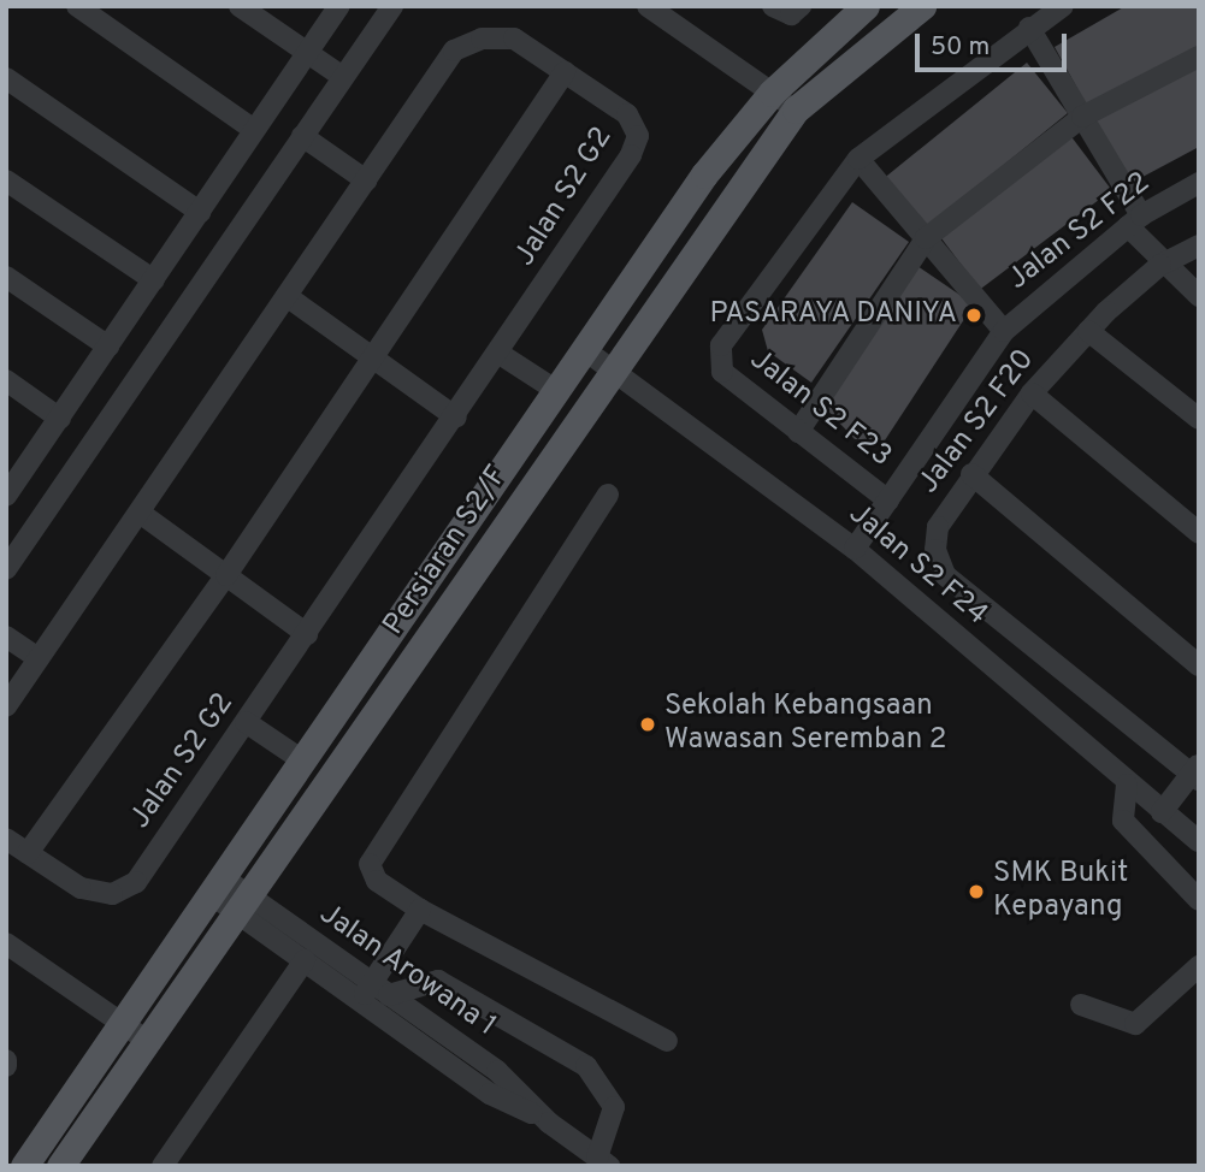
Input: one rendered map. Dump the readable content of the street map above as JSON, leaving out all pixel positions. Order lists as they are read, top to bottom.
{
  "streets": {
    "main road": ["Persiaran S2/F"],
    "street": [
      "Jalan S2 G2",
      "Jalan S2 F22",
      "Jalan S2 F23",
      "Jalan S2 F20",
      "Jalan S2 F24",
      "Jalan Arowana 1"
    ]
  },
  "crossings": [
    ["Jalan S2 F22", "Jalan S2 F23"],
    ["Jalan S2 F22", "Jalan S2 F24"],
    ["Persiaran S2/F", "Jalan S2 F24"],
    ["Persiaran S2/F", "Jalan Arowana 1"]
  ],
  "places": ["PASARAYA DANIYA", "Sekolah Kebangsaan Wawasan Seremban 2", "SMK Bukit Kepayang"],
  "scale_bar": "50 m"
}
